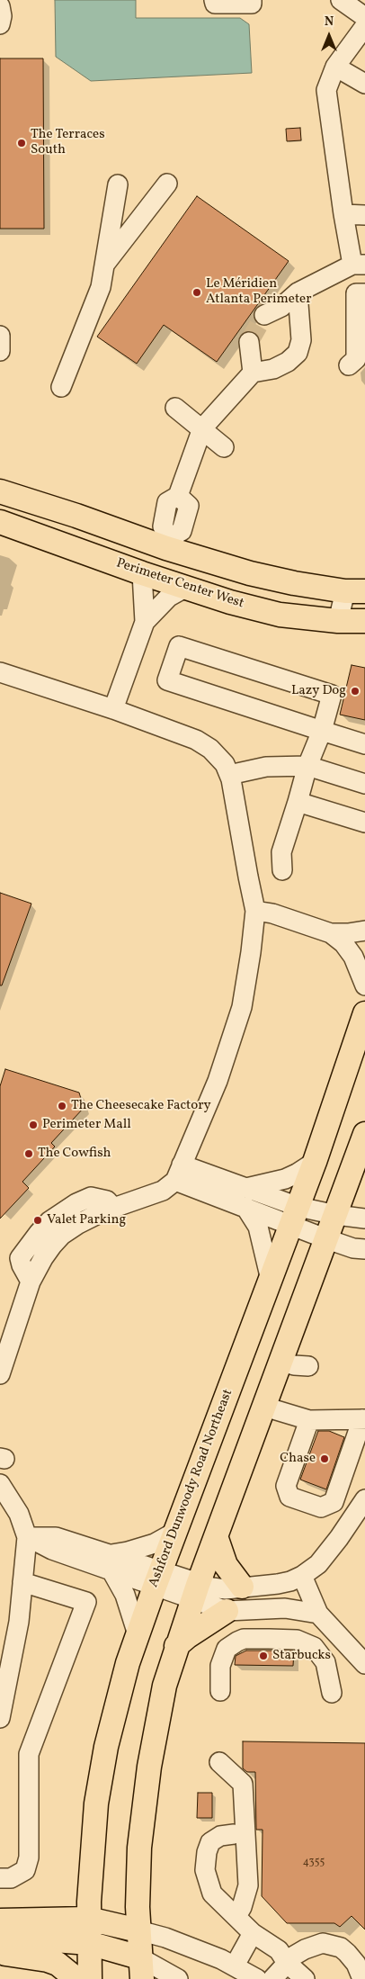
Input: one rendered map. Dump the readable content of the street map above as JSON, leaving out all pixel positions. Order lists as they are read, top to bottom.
{
  "streets": {
    "main road": ["Perimeter Center West", "Ashford Dunwoody Road Northeast"]
  },
  "places": [
    "The Terraces South",
    "Le Méridien Atlanta Perimeter",
    "Lazy Dog",
    "The Cheesecake Factory",
    "Perimeter Mall",
    "The Cowfish",
    "Valet Parking",
    "Chase",
    "Starbucks"
  ],
  "house_numbers": ["4355"],
  "north": "top"
}
